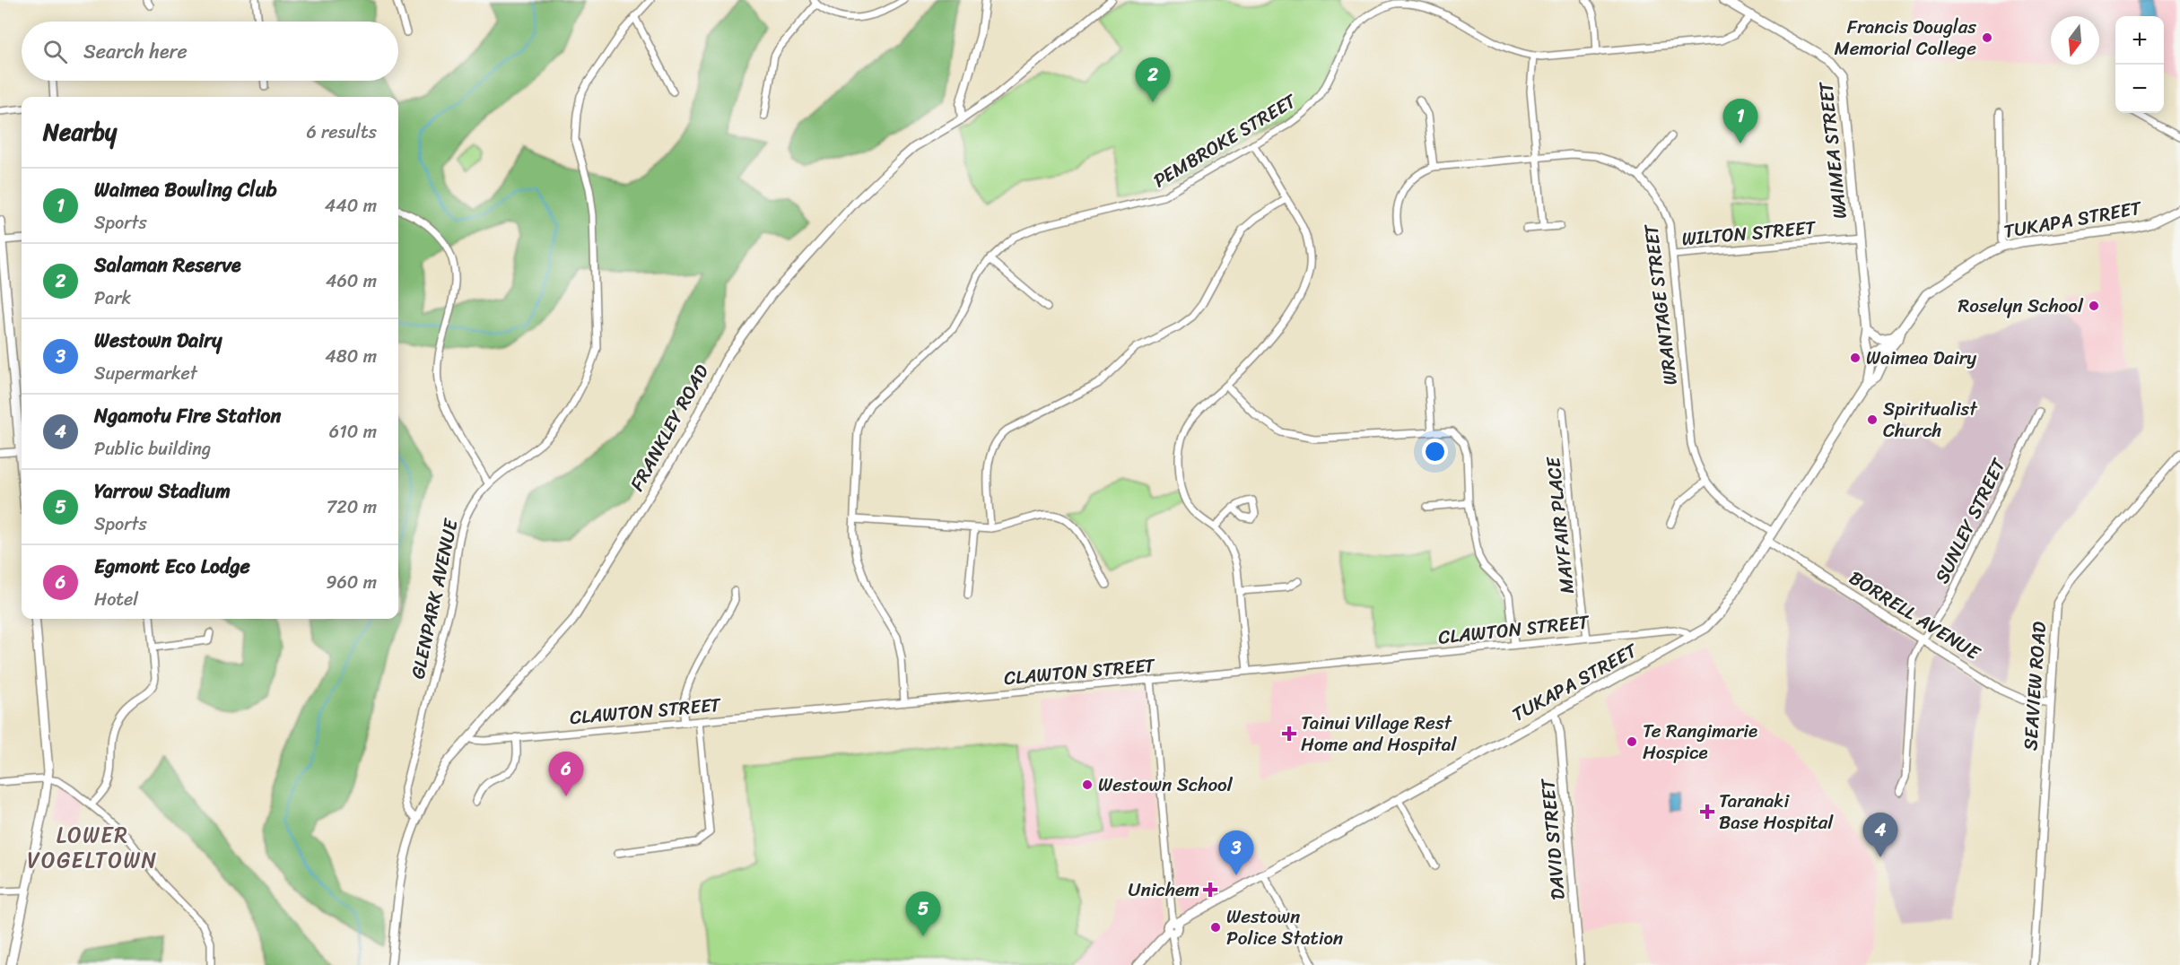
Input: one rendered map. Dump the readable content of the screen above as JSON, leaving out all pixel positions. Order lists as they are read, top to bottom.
{
  "streets": {
    "main road": ["WAIMEA STREET", "TUKAPA STREET"],
    "street": [
      "PEMBROKE STREET",
      "WILTON STREET",
      "WRANTAGE STREET",
      "FRANKLEY ROAD",
      "SUNLEY STREET",
      "MAYFAIR PLACE",
      "GLENPARK AVENUE",
      "BORRELL AVENUE",
      "CLAWTON STREET",
      "SEAVIEW ROAD",
      "DAVID STREET"
    ]
  },
  "crossings": [
    ["PEMBROKE STREET", "WAIMEA STREET"],
    ["PEMBROKE STREET", "CLAWTON STREET"],
    ["WAIMEA STREET", "TUKAPA STREET"],
    ["WAIMEA STREET", "WILTON STREET"],
    ["TUKAPA STREET", "WRANTAGE STREET"],
    ["TUKAPA STREET", "BORRELL AVENUE"],
    ["TUKAPA STREET", "CLAWTON STREET"],
    ["TUKAPA STREET", "DAVID STREET"],
    ["WILTON STREET", "WRANTAGE STREET"],
    ["FRANKLEY ROAD", "GLENPARK AVENUE"],
    ["FRANKLEY ROAD", "CLAWTON STREET"],
    ["SUNLEY STREET", "BORRELL AVENUE"],
    ["MAYFAIR PLACE", "CLAWTON STREET"],
    ["BORRELL AVENUE", "SEAVIEW ROAD"]
  ],
  "districts": ["LOWER VOGELTOWN"],
  "places": {
    "other": [
      "Francis Douglas Memorial College",
      "Roselyn School",
      "Waimea Dairy",
      "Spiritualist Church",
      "Te Rangimarie Hospice",
      "Westown School",
      "Westown Police Station"
    ],
    "health": ["Tainui Village Rest Home and Hospital", "Taranaki Base Hospital", "Unichem"]
  },
  "north": "bottom",
  "page": {
    "map_buttons": ["+", "−"],
    "search": "Search here",
    "pins": [
      "2",
      "1",
      "6",
      "4",
      "3",
      "5"
    ],
    "heading": ["Nearby", "6 results"],
    "list": [
      {
        "mark": "1",
        "name": "Waimea Bowling Club",
        "note": "Sports",
        "value": "440 m"
      },
      {
        "mark": "2",
        "name": "Salaman Reserve",
        "note": "Park",
        "value": "460 m"
      },
      {
        "mark": "3",
        "name": "Westown Dairy",
        "note": "Supermarket",
        "value": "480 m"
      },
      {
        "mark": "4",
        "name": "Ngamotu Fire Station",
        "note": "Public building",
        "value": "610 m"
      },
      {
        "mark": "5",
        "name": "Yarrow Stadium",
        "note": "Sports",
        "value": "720 m"
      },
      {
        "mark": "6",
        "name": "Egmont Eco Lodge",
        "note": "Hotel",
        "value": "960 m"
      }
    ]
  }
}
